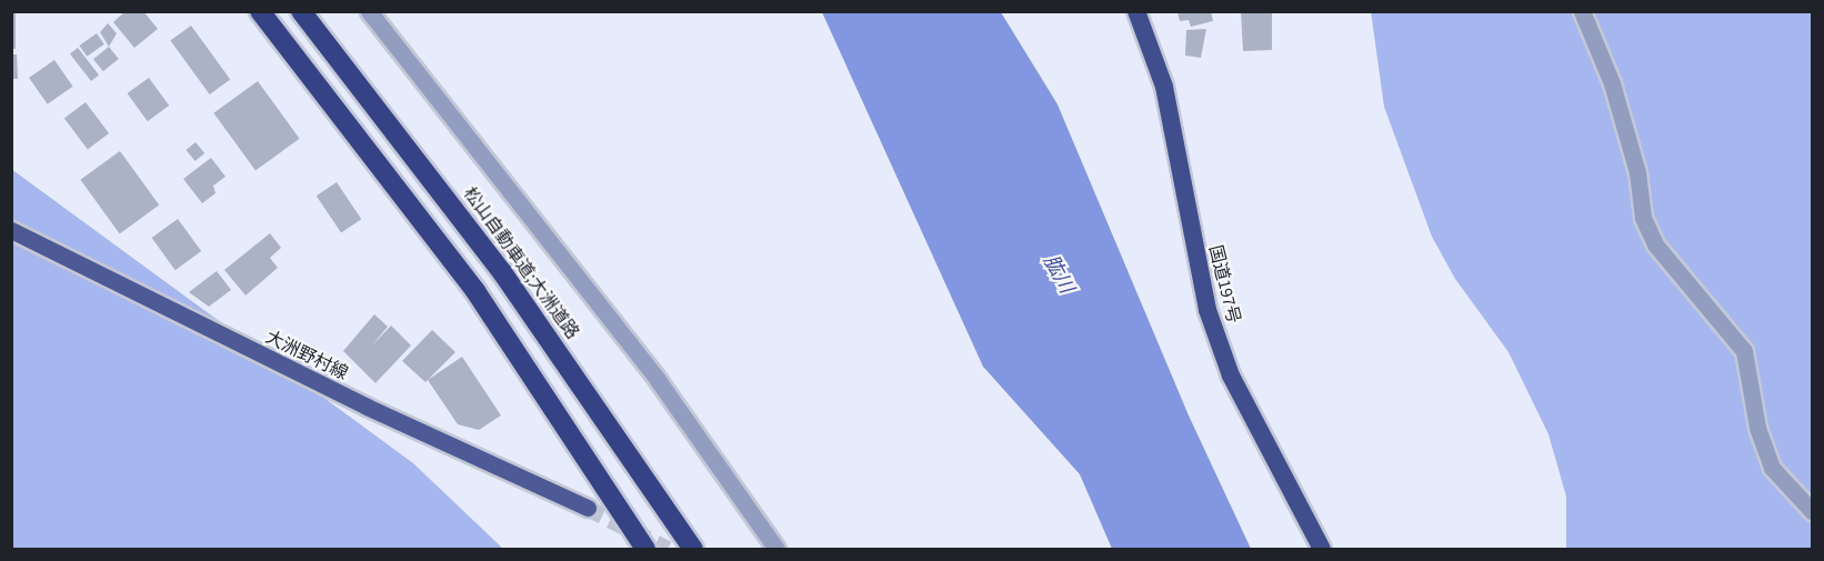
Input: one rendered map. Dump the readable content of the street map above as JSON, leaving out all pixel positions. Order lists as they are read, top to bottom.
{
  "streets": {
    "highway": ["松山自動車道;大洲道路", "国道197号"],
    "main road": ["大洲野村線"]
  },
  "water": ["肱川"]
}
